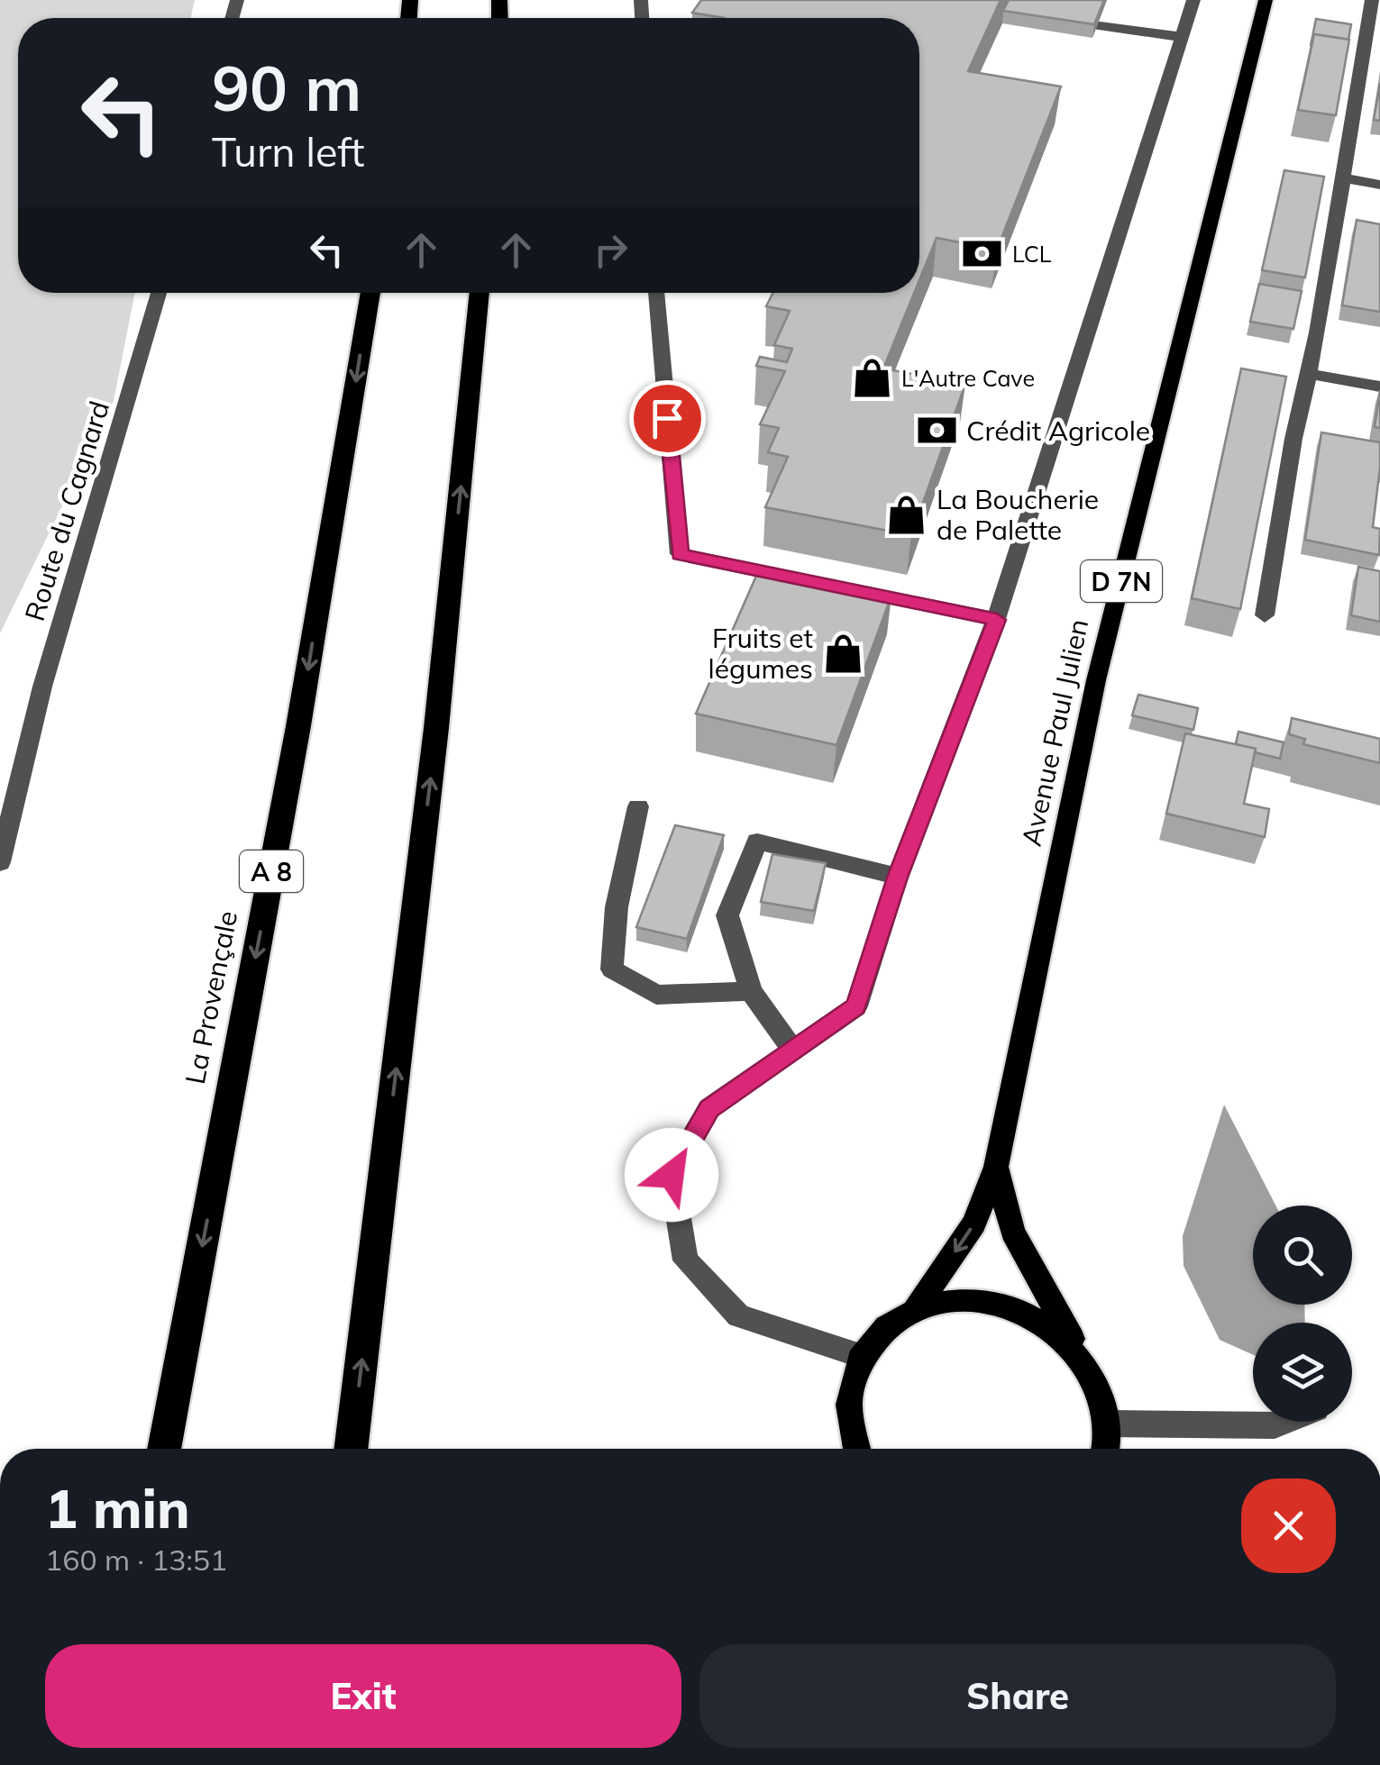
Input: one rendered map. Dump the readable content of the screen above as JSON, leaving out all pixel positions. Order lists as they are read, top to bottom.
{
  "streets": {
    "highway": ["A 8", "La Provençale"],
    "main road": ["D 7N", "Avenue Paul Julien"],
    "street": ["Route du Cagnard"]
  },
  "places": {
    "bank": ["LCL", "Crédit Agricole"],
    "shop": ["L'Autre Cave", "La Boucherie de Palette", "Fruits et légumes"]
  },
  "page": {
    "turn": ["90 m", "Turn left"],
    "heading": ["1 min", "160 m · 13:51"],
    "buttons": ["Exit", "Share"]
  }
}
